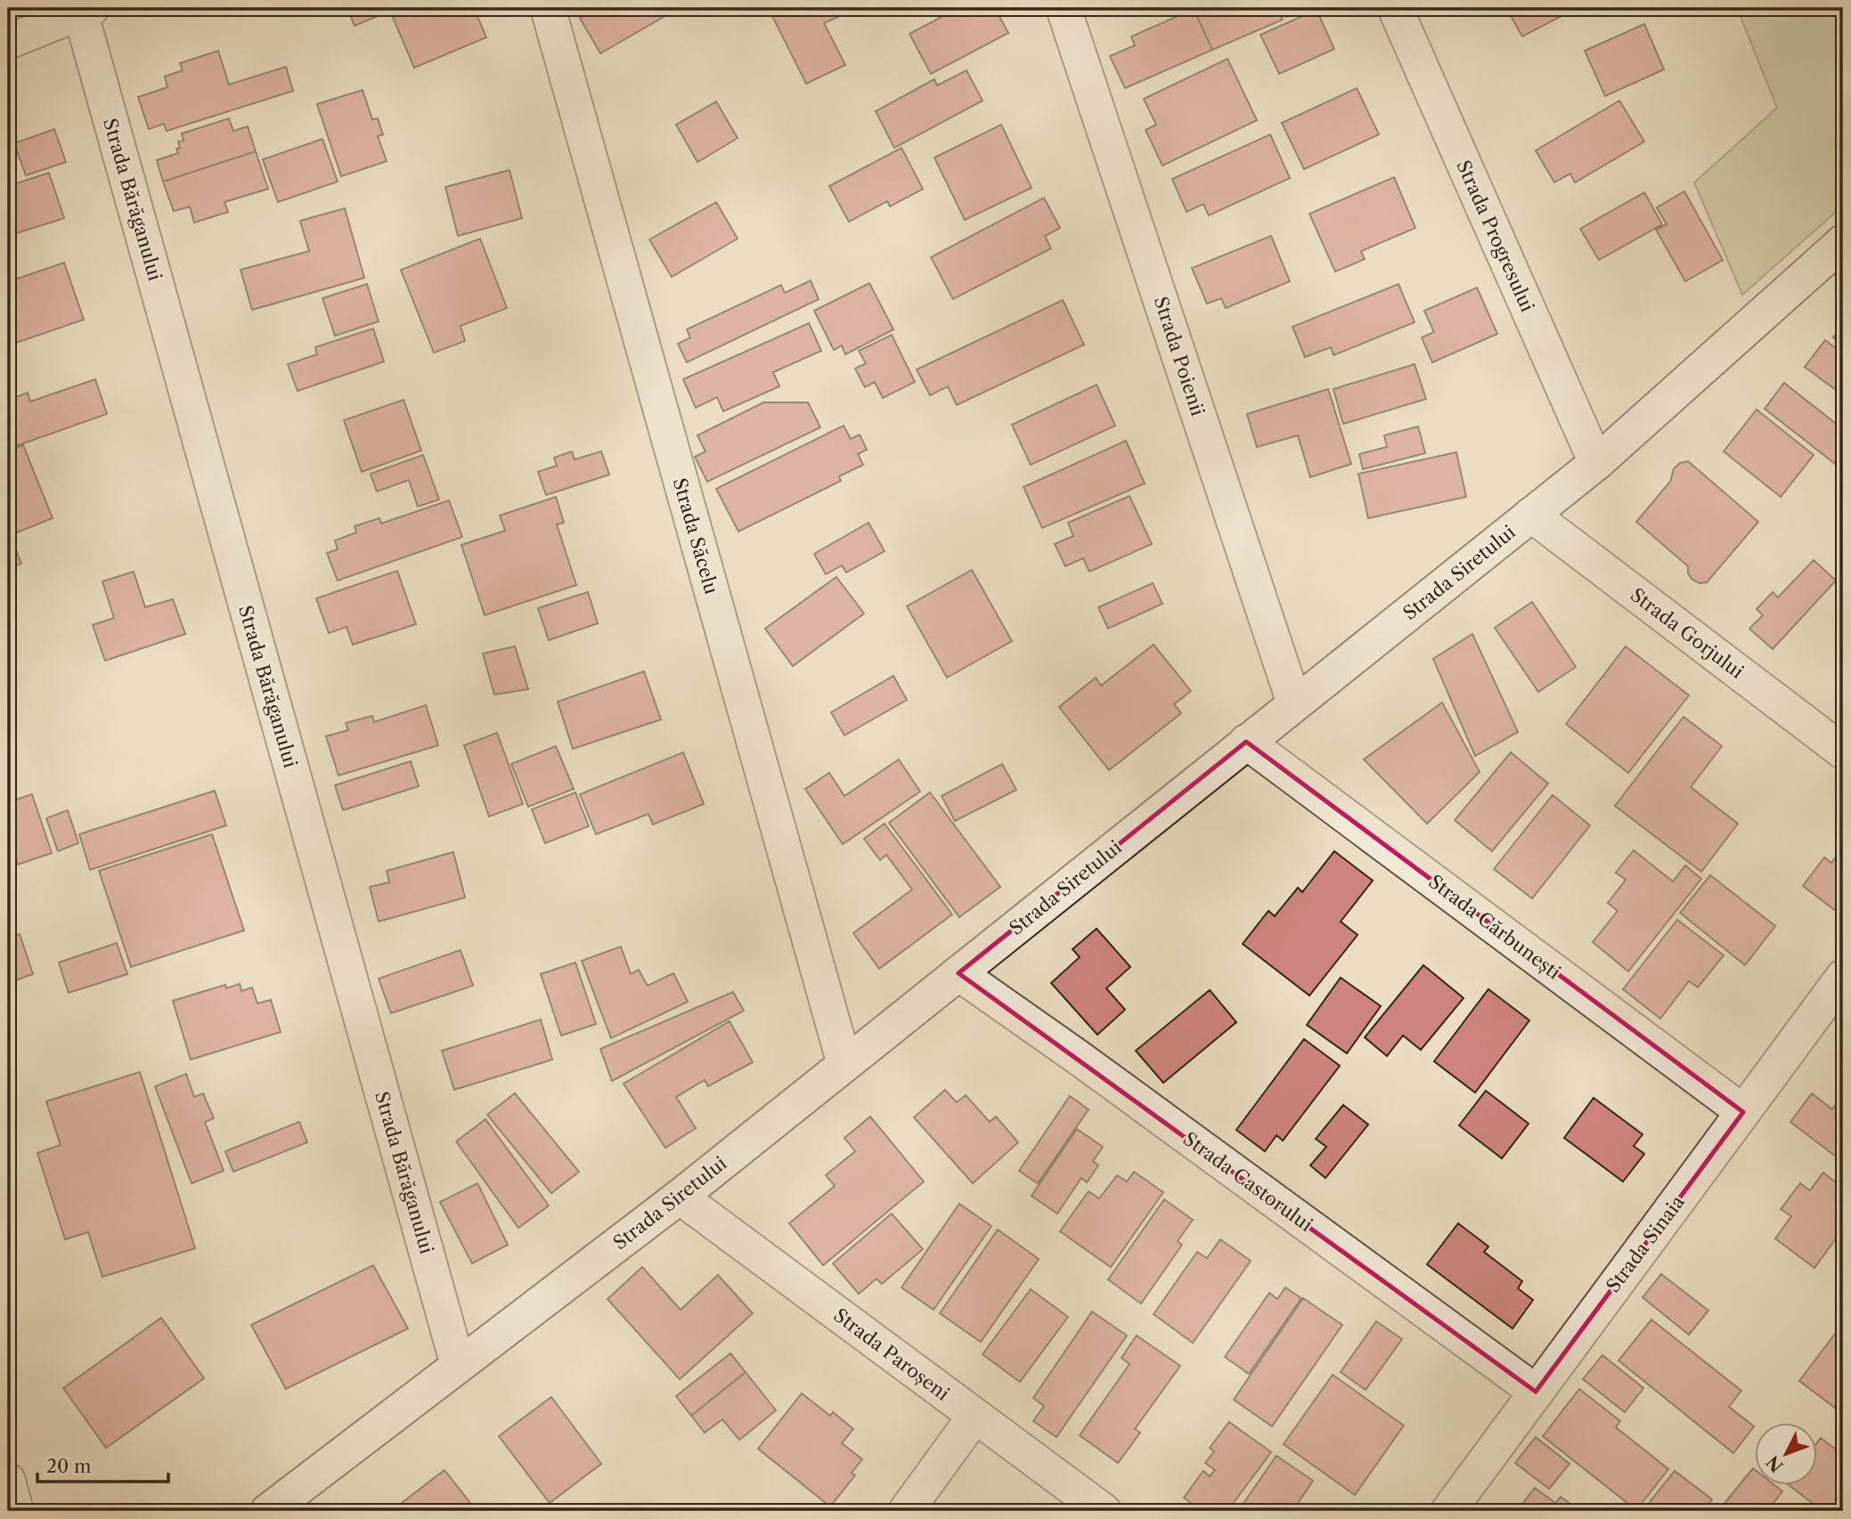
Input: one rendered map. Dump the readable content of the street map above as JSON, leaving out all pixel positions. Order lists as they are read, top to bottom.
{
  "streets": {
    "street": [
      "Strada Bărăganului",
      "Strada Progresului",
      "Strada Poienii",
      "Strada Săcelu",
      "Strada Siretului",
      "Strada Gorjului",
      "Strada Cărbunești",
      "Strada Castorului",
      "Strada Sinaia",
      "Strada Paroșeni"
    ]
  },
  "crossings": [
    ["Strada Bărăganului", "Strada Siretului"],
    ["Strada Progresului", "Strada Siretului"],
    ["Strada Poienii", "Strada Siretului"],
    ["Strada Săcelu", "Strada Siretului"],
    ["Strada Siretului", "Strada Gorjului"],
    ["Strada Siretului", "Strada Cărbunești"],
    ["Strada Siretului", "Strada Castorului"],
    ["Strada Siretului", "Strada Paroșeni"],
    ["Strada Cărbunești", "Strada Sinaia"],
    ["Strada Castorului", "Strada Sinaia"]
  ],
  "scale_bar": "20 m",
  "north": "bottom left"
}
